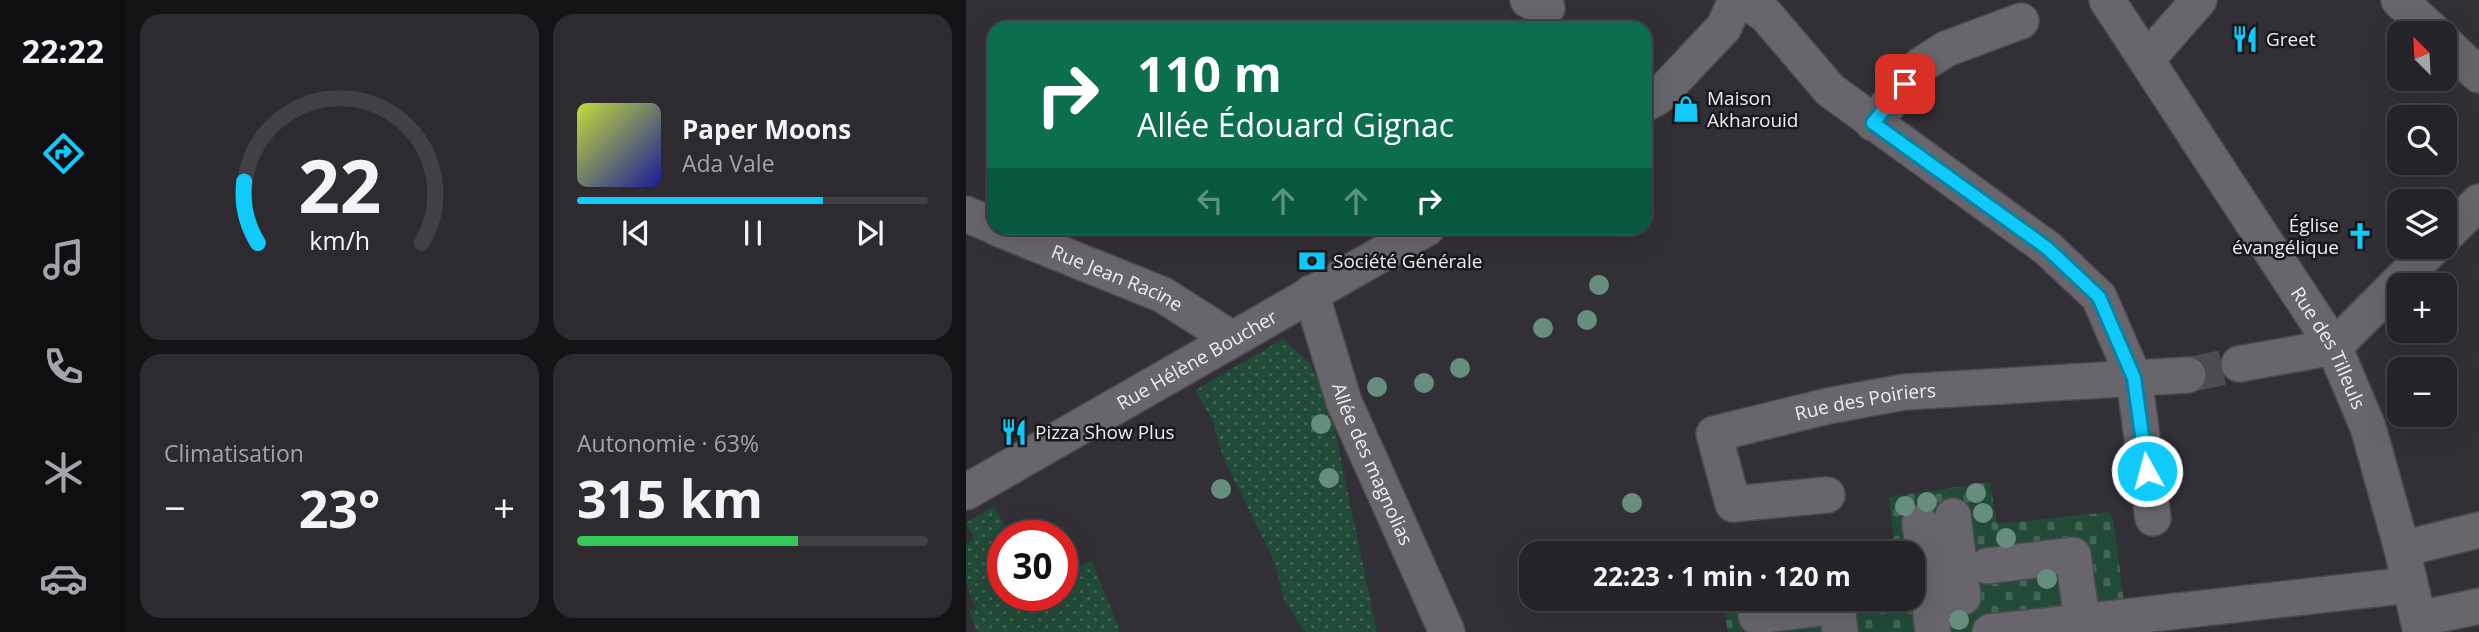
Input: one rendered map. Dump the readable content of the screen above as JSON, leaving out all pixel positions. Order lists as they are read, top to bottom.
{
  "streets": {
    "street": [
      "Rue Jean Racine",
      "Rue des Tilleuls",
      "Rue Hélène Boucher",
      "Rue des Poiriers",
      "Allée des magnolias"
    ]
  },
  "crossings": [
    ["Rue Jean Racine", "Rue Hélène Boucher"],
    ["Rue Hélène Boucher", "Allée des magnolias"]
  ],
  "places": {
    "restaurant": ["Greet", "Pizza Show Plus"],
    "shop": ["Maison Akharouid"],
    "church": ["Église évangélique"],
    "bank": ["Société Générale"]
  },
  "north": "top left",
  "page": {
    "tabs": "22:22",
    "map_buttons": ["+", "−"],
    "turn": ["110 m", "Allée Édouard Gignac"],
    "song": ["Paper Moons", "Ada Vale"],
    "tile": [
      "Climatisation",
      ["Autonomie · 63%", "315 km"]
    ],
    "heat": ["−", "23°", "+"],
    "limit": "30",
    "trip": "22:23 · 1 min · 120 m",
    "gauge": ["22", "km/h"]
  }
}
